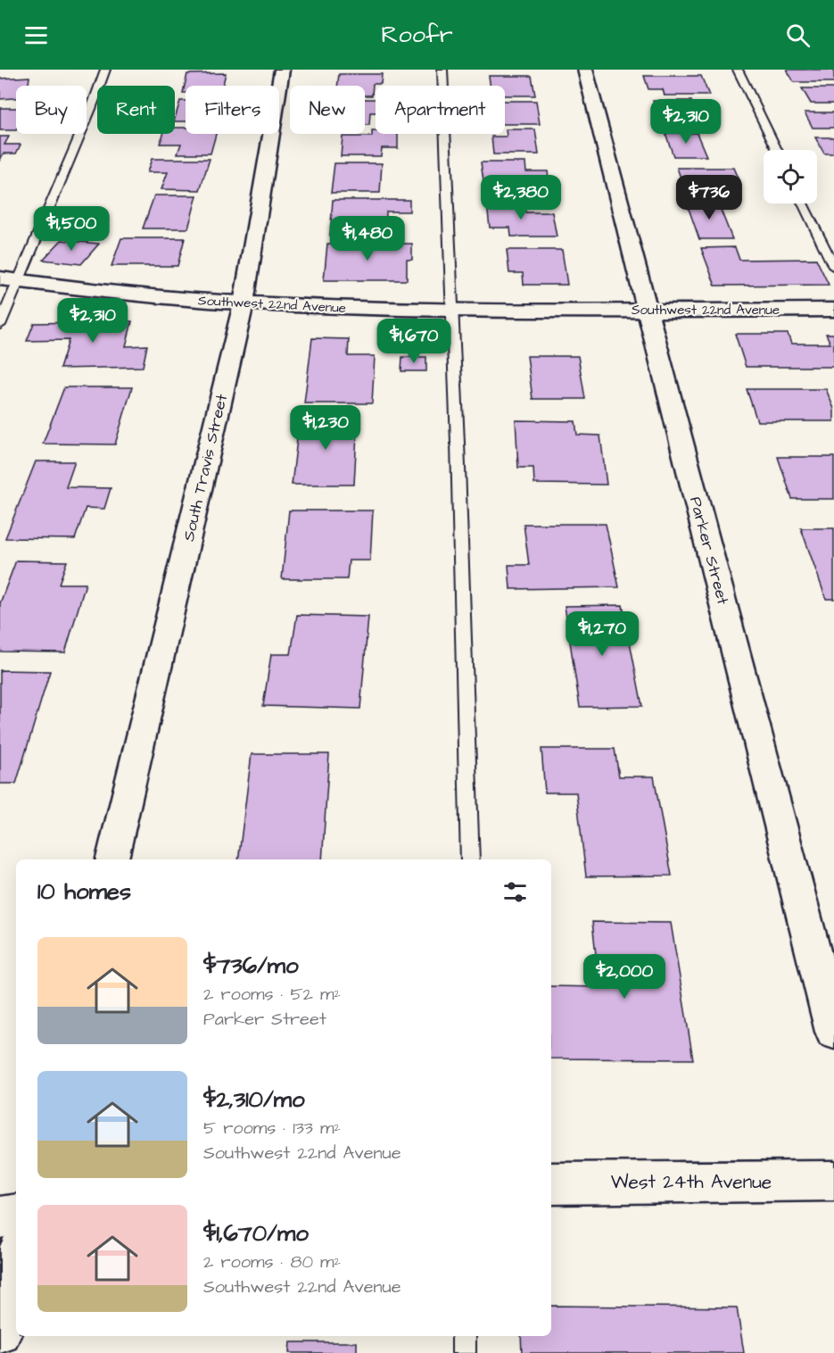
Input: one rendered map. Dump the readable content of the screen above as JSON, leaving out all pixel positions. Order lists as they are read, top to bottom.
{
  "streets": {
    "street": [
      "Southwest 22nd Avenue",
      "South Travis Street",
      "Parker Street",
      "West 24th Avenue"
    ]
  },
  "crossings": [
    ["Southwest 22nd Avenue", "South Travis Street"],
    ["Southwest 22nd Avenue", "Parker Street"]
  ],
  "page": {
    "header": "Roofr",
    "chip": [
      "Buy",
      "Rent",
      "Filters",
      "New",
      "Apartment"
    ],
    "price": [
      "$2,310",
      "$2,380",
      "$736",
      "$1,500",
      "$1,480",
      "$2,310",
      "$1,670",
      "$1,230",
      "$1,270",
      "$2,000"
    ],
    "heading": "10 homes",
    "list": [
      {
        "name": "$736/mo",
        "note": "2 rooms · 52 m² · Parker Street"
      },
      {
        "name": "$2,310/mo",
        "note": "5 rooms · 133 m² · Southwest 22nd Avenue"
      },
      {
        "name": "$1,670/mo",
        "note": "2 rooms · 80 m² · Southwest 22nd Avenue"
      }
    ]
  }
}
